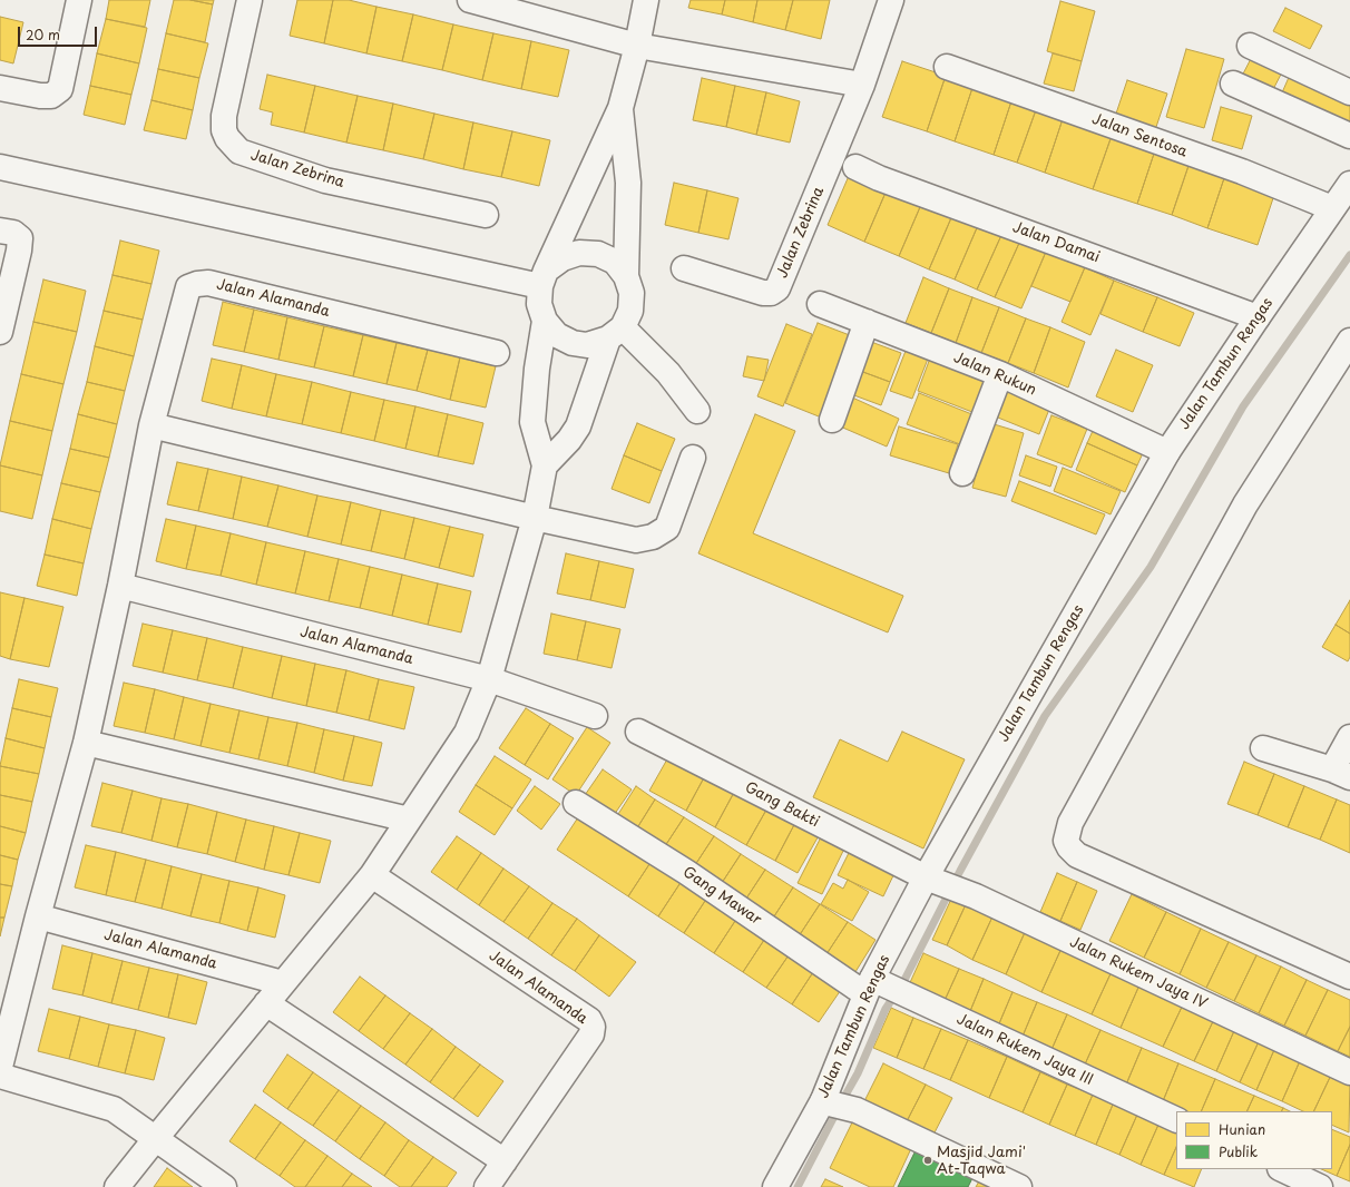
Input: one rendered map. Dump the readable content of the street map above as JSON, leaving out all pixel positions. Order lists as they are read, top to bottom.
{
  "streets": {
    "street": [
      "Jalan Sentosa",
      "Jalan Zebrina",
      "Jalan Damai",
      "Jalan Alamanda",
      "Jalan Tambun Rengas",
      "Jalan Rukun",
      "Gang Bakti",
      "Gang Mawar",
      "Jalan Rukem Jaya IV",
      "Jalan Rukem Jaya III"
    ]
  },
  "crossings": [
    ["Jalan Sentosa", "Jalan Tambun Rengas"],
    ["Jalan Damai", "Jalan Tambun Rengas"],
    ["Jalan Tambun Rengas", "Jalan Rukun"],
    ["Jalan Tambun Rengas", "Gang Bakti"],
    ["Jalan Tambun Rengas", "Gang Mawar"],
    ["Jalan Tambun Rengas", "Jalan Rukem Jaya IV"],
    ["Jalan Tambun Rengas", "Jalan Rukem Jaya III"],
    ["Gang Bakti", "Jalan Rukem Jaya IV"],
    ["Gang Mawar", "Jalan Rukem Jaya III"]
  ],
  "places": ["Masjid Jami' At-Taqwa"],
  "legend": ["Hunian", "Publik"],
  "scale_bar": "20 m"
}
